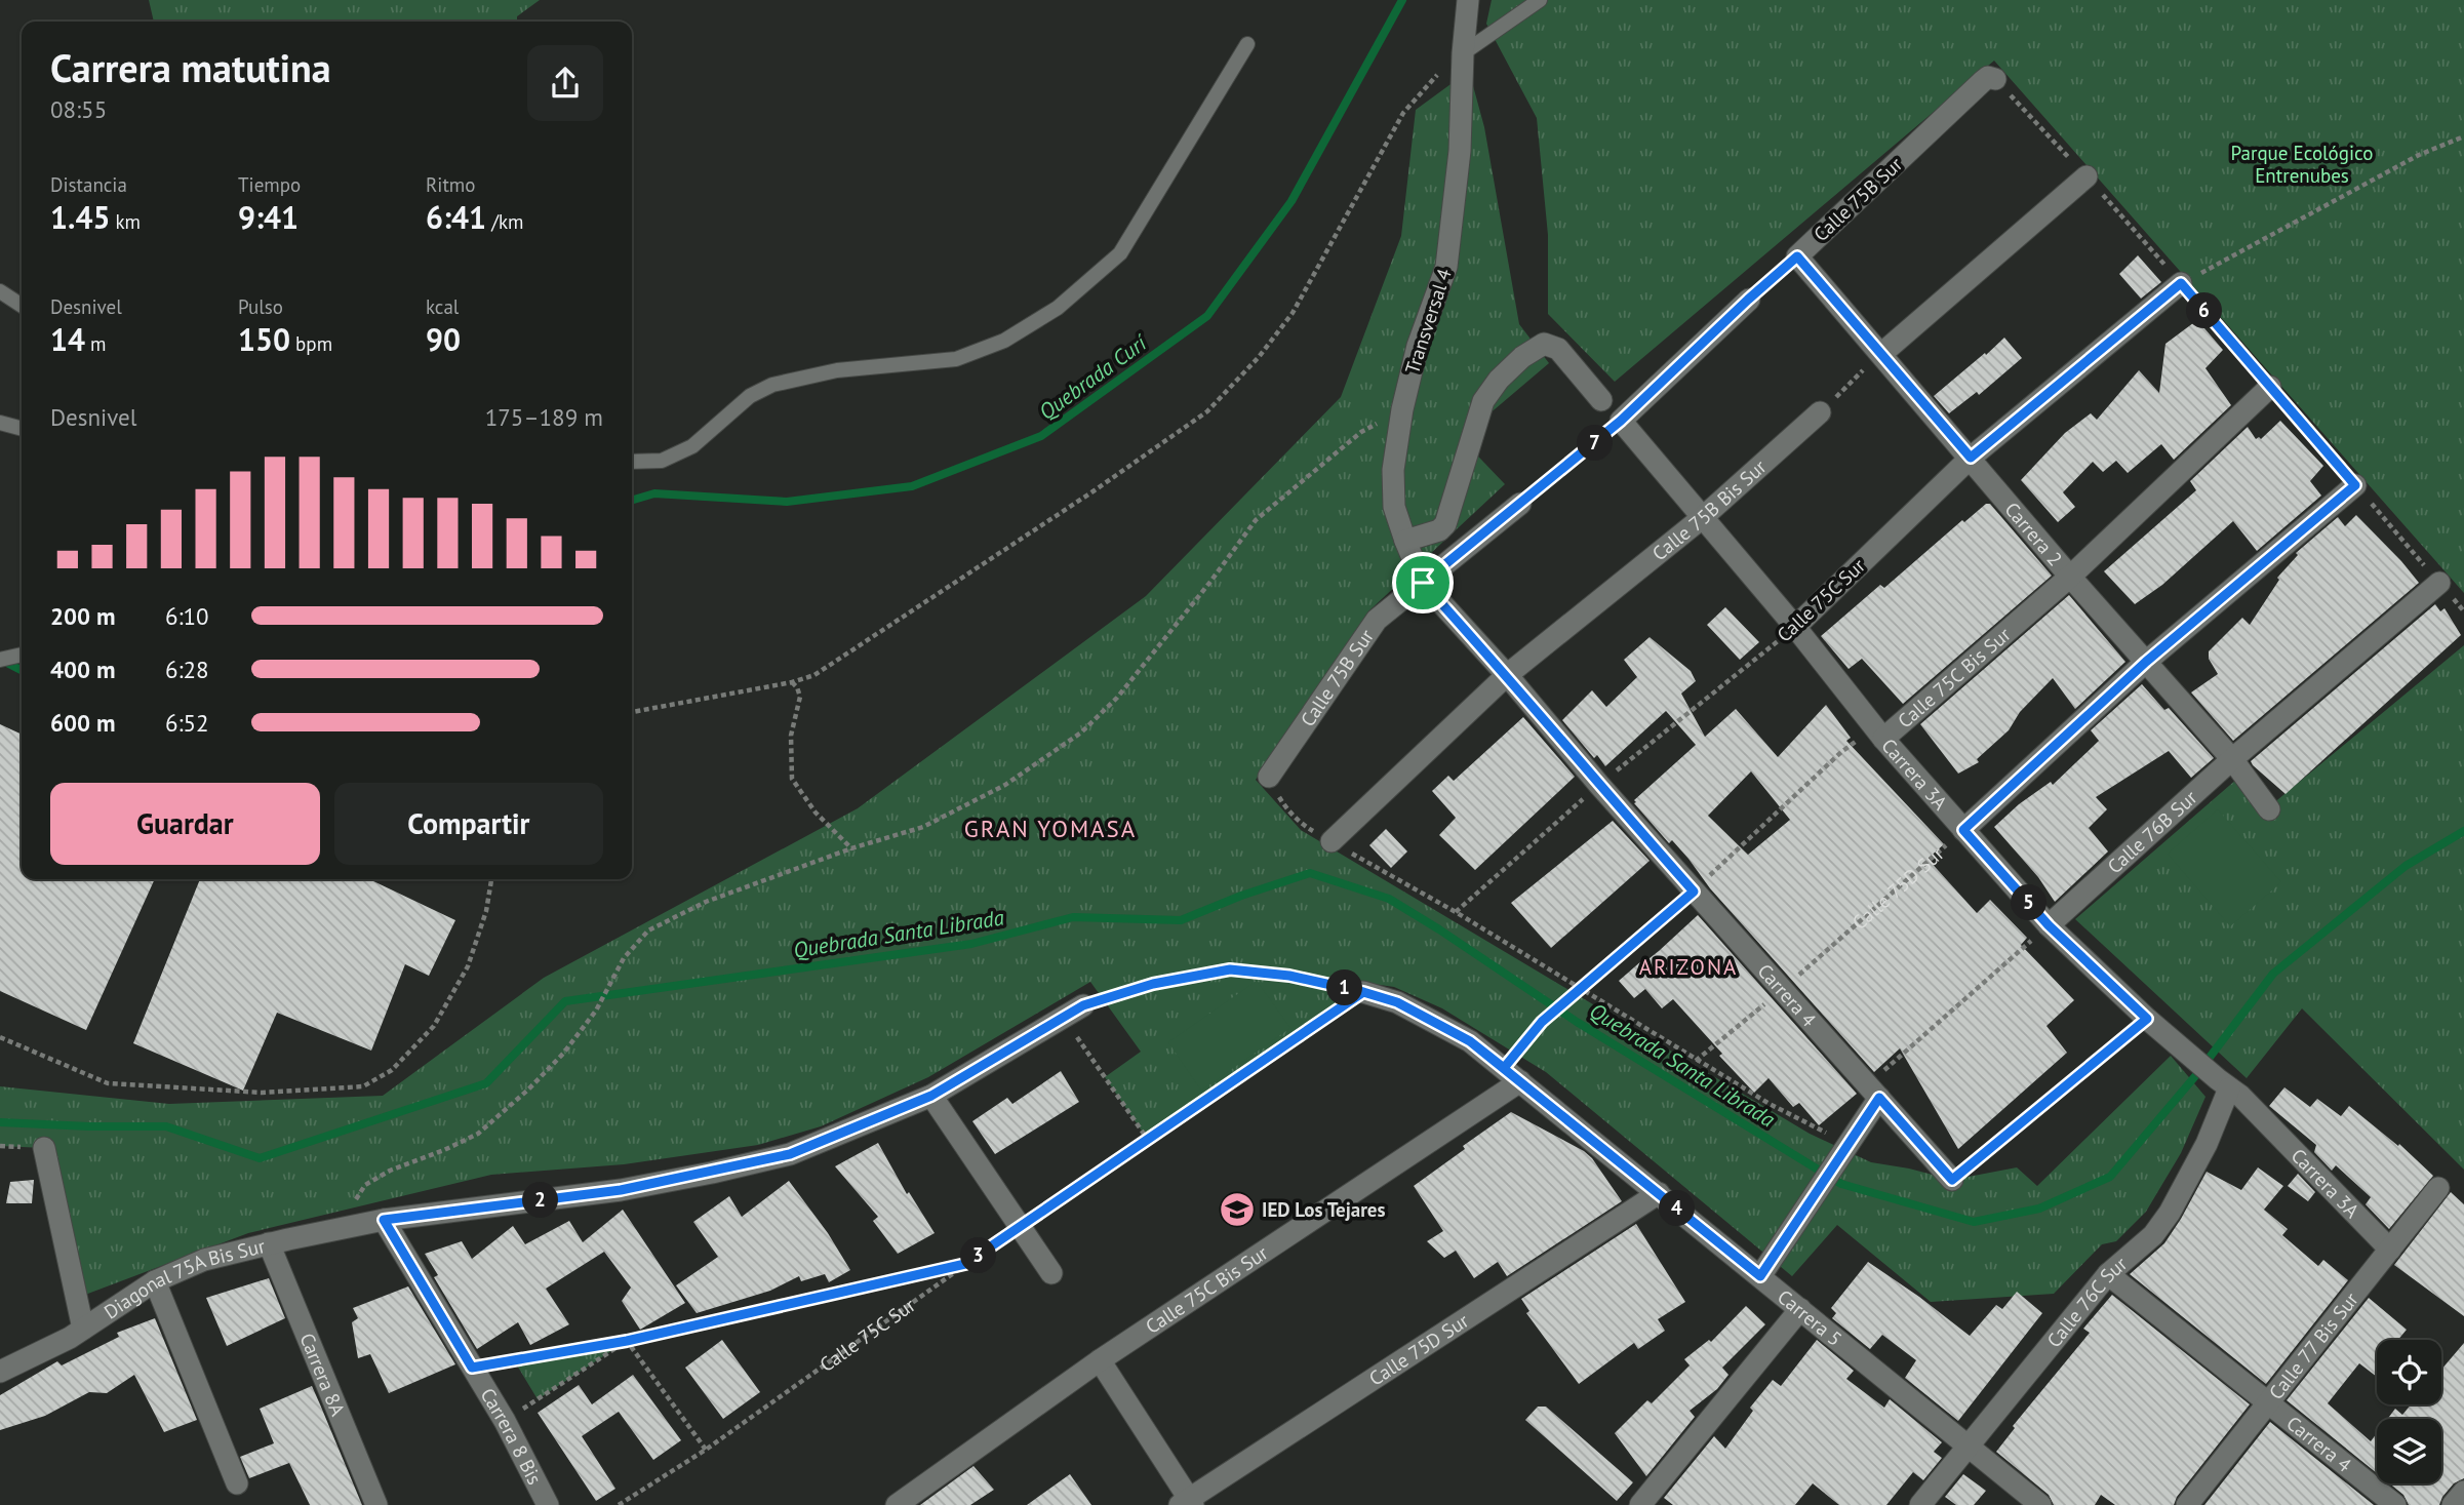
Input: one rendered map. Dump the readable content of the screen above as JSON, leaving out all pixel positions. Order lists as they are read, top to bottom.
{
  "streets": {
    "street": [
      "Calle 75B Sur",
      "Transversal 4",
      "Calle 75B Bis Sur",
      "Carrera 2",
      "Calle 75C Sur",
      "Calle 75C Bis Sur",
      "Carrera 3A",
      "Calle 76B Sur",
      "Calle 75D Sur",
      "Carrera 4",
      "Diagonal 75A Bis Sur",
      "Calle 76C Sur",
      "Carrera 5",
      "Calle 77 Bis Sur",
      "Carrera 8A",
      "Carrera 8 Bis"
    ]
  },
  "crossings": [
    ["Calle 75B Sur", "Transversal 4"],
    ["Calle 75B Sur", "Carrera 2"],
    ["Calle 75B Sur", "Carrera 4"],
    ["Transversal 4", "Carrera 4"],
    ["Calle 75B Bis Sur", "Carrera 3A"],
    ["Calle 75B Bis Sur", "Carrera 4"],
    ["Carrera 2", "Calle 75C Sur"],
    ["Carrera 2", "Calle 75C Bis Sur"],
    ["Carrera 2", "Calle 76B Sur"],
    ["Calle 75C Sur", "Carrera 3A"],
    ["Calle 75C Sur", "Carrera 4"],
    ["Calle 75C Sur", "Carrera 5"],
    ["Calle 75C Bis Sur", "Carrera 3A"],
    ["Calle 75C Bis Sur", "Carrera 4"],
    ["Calle 75C Bis Sur", "Carrera 5"],
    ["Carrera 3A", "Calle 76B Sur"],
    ["Carrera 3A", "Calle 75D Sur"],
    ["Carrera 3A", "Calle 76C Sur"],
    ["Carrera 3A", "Calle 77 Bis Sur"],
    ["Calle 75D Sur", "Carrera 4"],
    ["Calle 75D Sur", "Carrera 5"],
    ["Carrera 4", "Calle 76C Sur"],
    ["Carrera 4", "Calle 77 Bis Sur"],
    ["Diagonal 75A Bis Sur", "Carrera 8A"],
    ["Diagonal 75A Bis Sur", "Carrera 8 Bis"],
    ["Calle 76C Sur", "Carrera 5"]
  ],
  "districts": ["GRAN YOMASA", "ARIZONA"],
  "water": ["Quebrada Curí", "Quebrada Santa Librada"],
  "parks": ["Parque Ecológico Entrenubes"],
  "places": {
    "school or university": ["IED Los Tejares"]
  },
  "page": {
    "heading": ["Carrera matutina", "08:55"],
    "stats": [
      ["Distancia", "1.45 km"],
      ["Tiempo", "9:41"],
      ["Ritmo", "6:41 /km"],
      ["Desnivel", "14 m"],
      ["Pulso", "150 bpm"],
      ["kcal", "90"]
    ],
    "pins": [
      "6",
      "7",
      "5",
      "1",
      "2",
      "4",
      "3"
    ],
    "chart": ["Desnivel", "175–189 m"],
    "list": [
      {
        "name": "200 m",
        "note": "6:10"
      },
      {
        "name": "400 m",
        "note": "6:28"
      },
      {
        "name": "600 m",
        "note": "6:52"
      }
    ],
    "buttons": ["Guardar", "Compartir"]
  }
}
